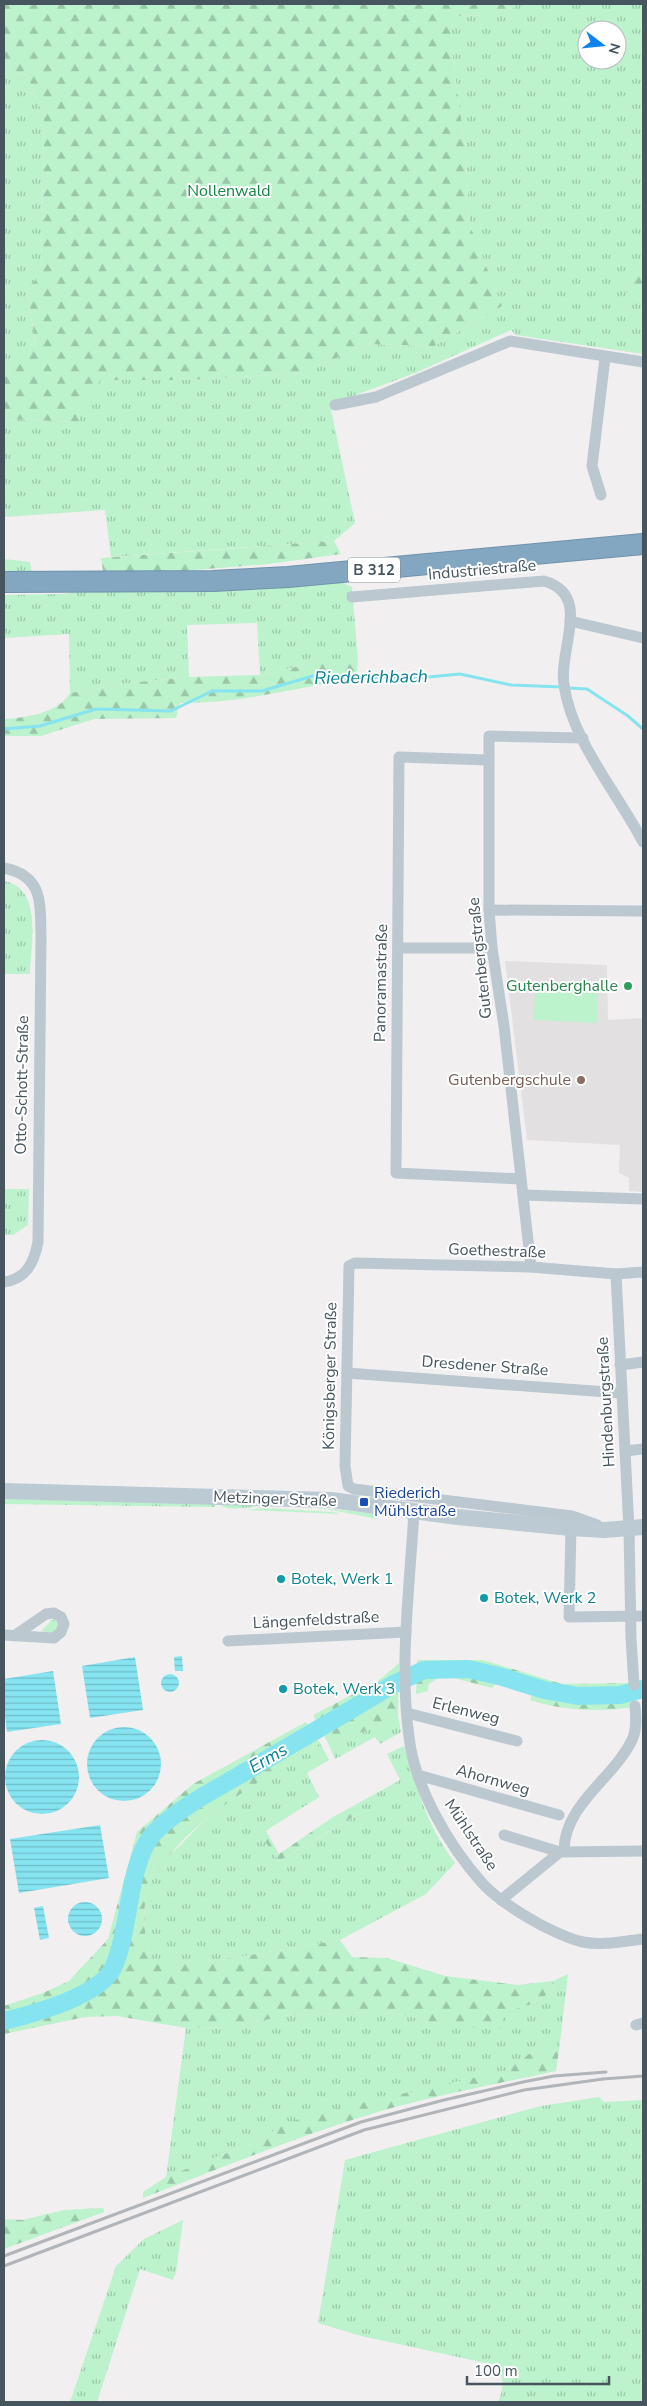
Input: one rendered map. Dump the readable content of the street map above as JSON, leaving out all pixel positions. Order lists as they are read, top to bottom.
{
  "streets": {
    "highway": ["B 312"],
    "street": [
      "Industriestraße",
      "Gutenbergstraße",
      "Panoramastraße",
      "Otto-Schott-Straße",
      "Goethestraße",
      "Dresdener Straße",
      "Königsberger Straße",
      "Hindenburgstraße",
      "Metzinger Straße",
      "Längenfeldstraße",
      "Erlenweg",
      "Ahornweg",
      "Mühlstraße"
    ]
  },
  "crossings": [
    ["Gutenbergstraße", "Panoramastraße"],
    ["Gutenbergstraße", "Goethestraße"],
    ["Goethestraße", "Königsberger Straße"],
    ["Goethestraße", "Hindenburgstraße"],
    ["Dresdener Straße", "Königsberger Straße"],
    ["Dresdener Straße", "Hindenburgstraße"],
    ["Königsberger Straße", "Metzinger Straße"],
    ["Hindenburgstraße", "Metzinger Straße"],
    ["Metzinger Straße", "Mühlstraße"],
    ["Längenfeldstraße", "Mühlstraße"],
    ["Erlenweg", "Mühlstraße"],
    ["Ahornweg", "Mühlstraße"]
  ],
  "water": ["Riederichbach", "Erms"],
  "parks": ["Nollenwald"],
  "places": {
    "other": [
      "Gutenberghalle",
      "Gutenbergschule",
      "Botek, Werk 1",
      "Botek, Werk 2",
      "Botek, Werk 3"
    ],
    "transit": ["Riederich Mühlstraße"]
  },
  "scale_bar": "100 m",
  "north": "right"
}
